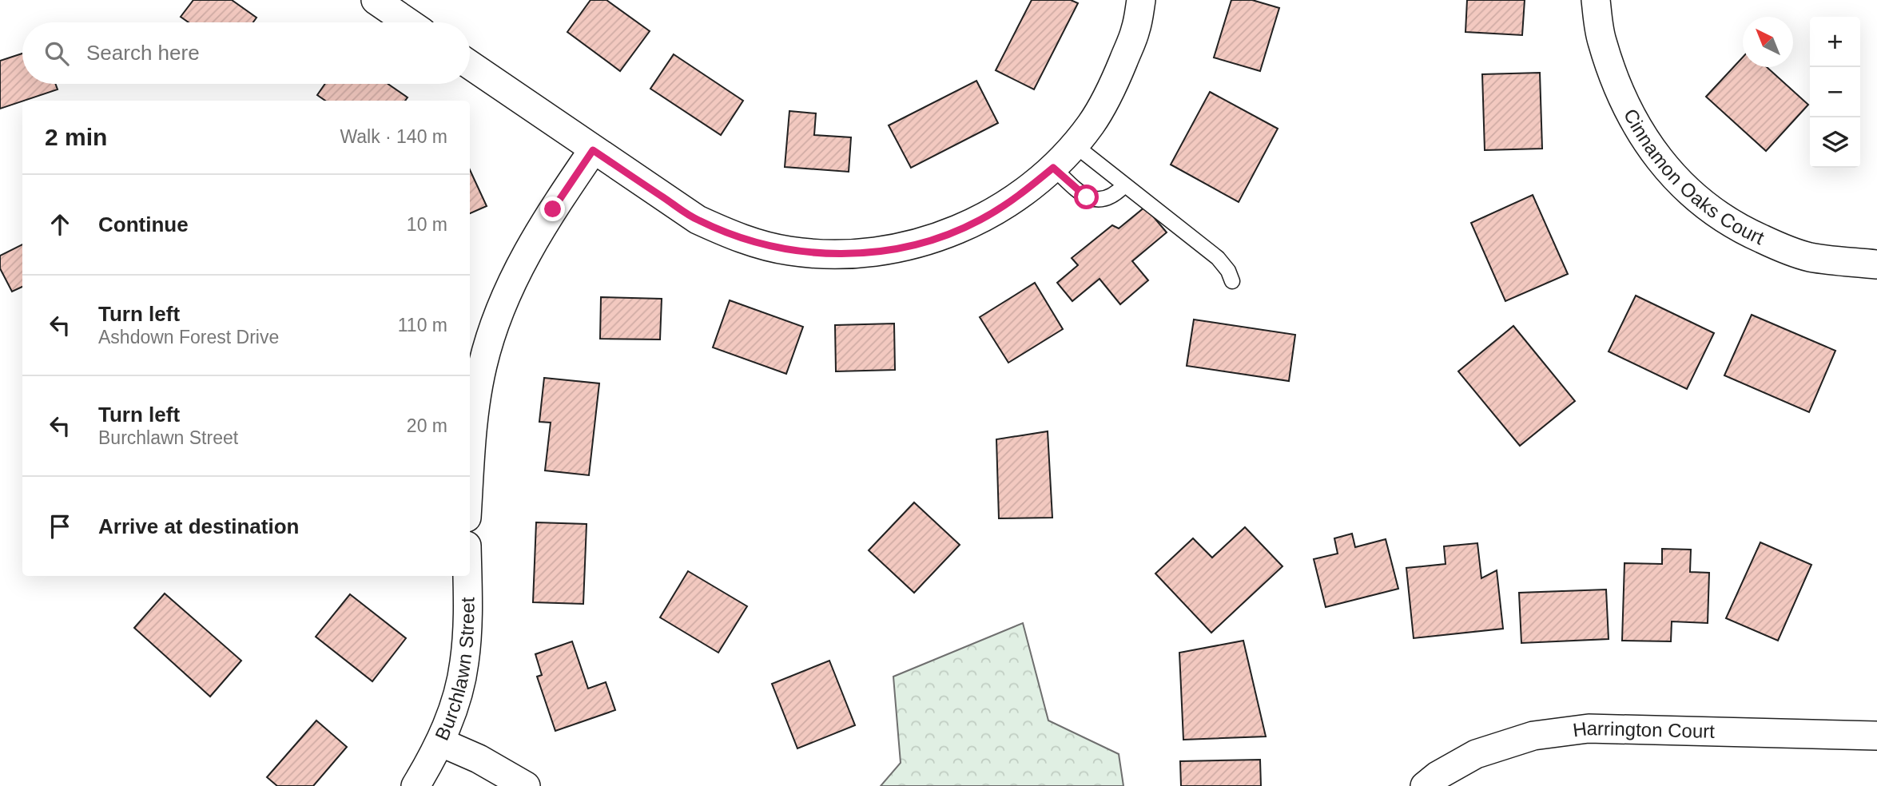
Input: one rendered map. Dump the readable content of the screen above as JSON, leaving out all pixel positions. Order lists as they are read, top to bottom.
{
  "streets": {
    "street": ["Cinnamon Oaks Court", "Burchlawn Street", "Harrington Court"]
  },
  "north": "top left",
  "page": {
    "map_buttons": ["+", "−"],
    "search": "Search here",
    "heading": ["2 min", "Walk · 140 m"],
    "list": [
      ["Continue", "10 m"],
      ["Turn left", "Ashdown Forest Drive", "110 m"],
      ["Turn left", "Burchlawn Street", "20 m"],
      "Arrive at destination"
    ]
  }
}
